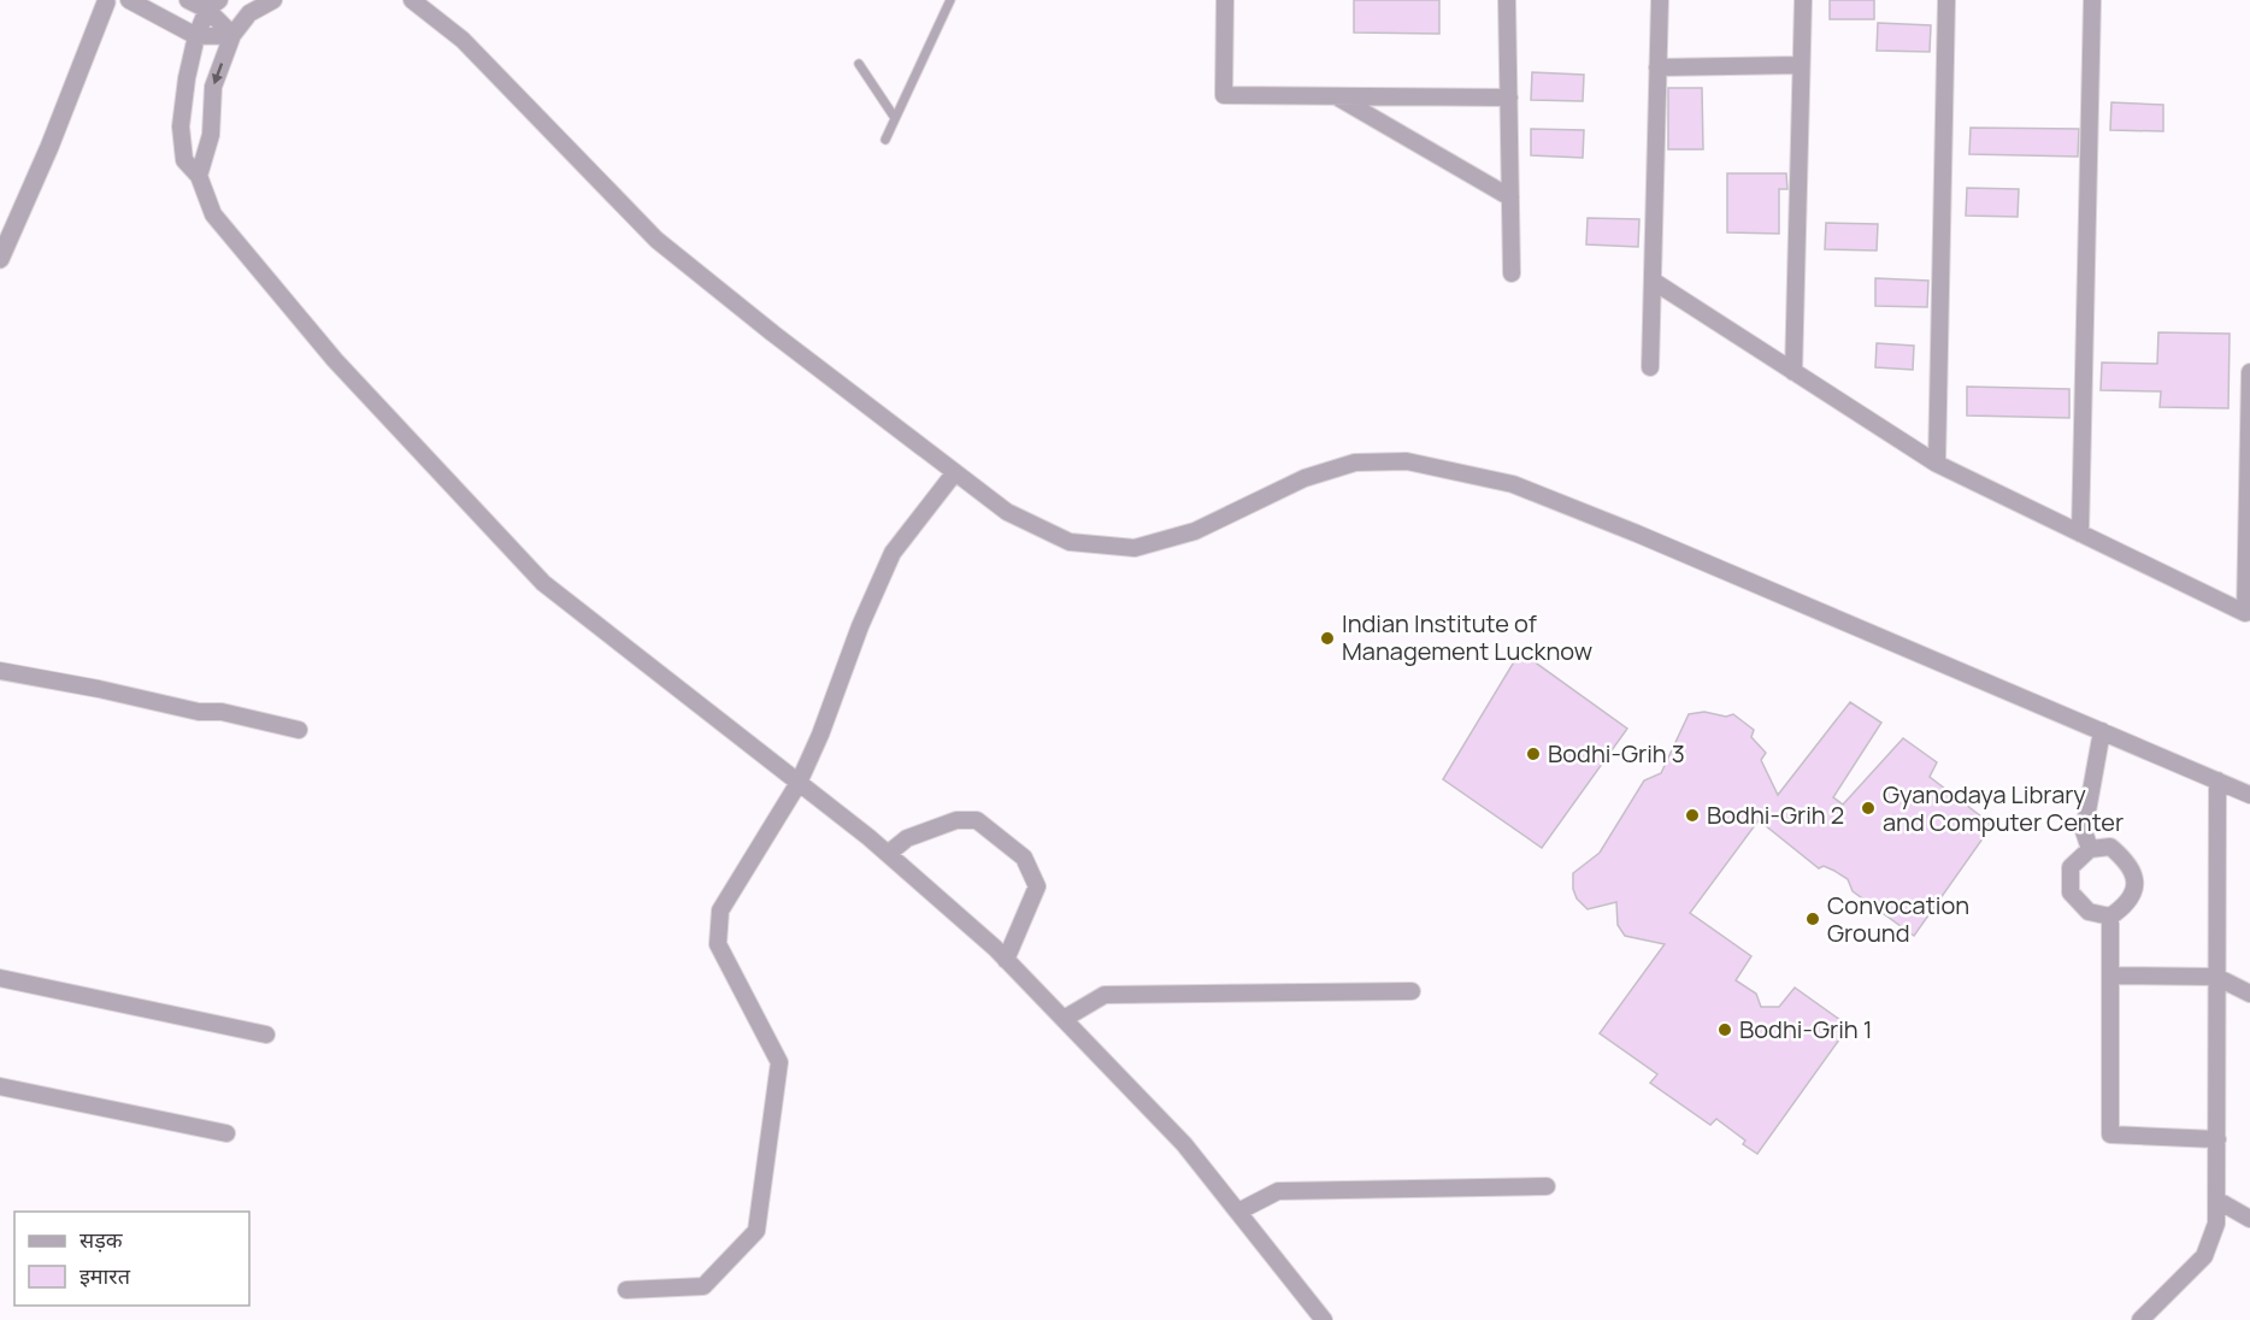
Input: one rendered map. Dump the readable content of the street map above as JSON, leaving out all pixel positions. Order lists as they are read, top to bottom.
{
  "places": [
    "Indian Institute of Management Lucknow",
    "Bodhi-Grih 3",
    "Gyanodaya Library and Computer Center",
    "Bodhi-Grih 2",
    "Convocation Ground",
    "Bodhi-Grih 1"
  ],
  "legend": ["सड़क", "इमारत"]
}
